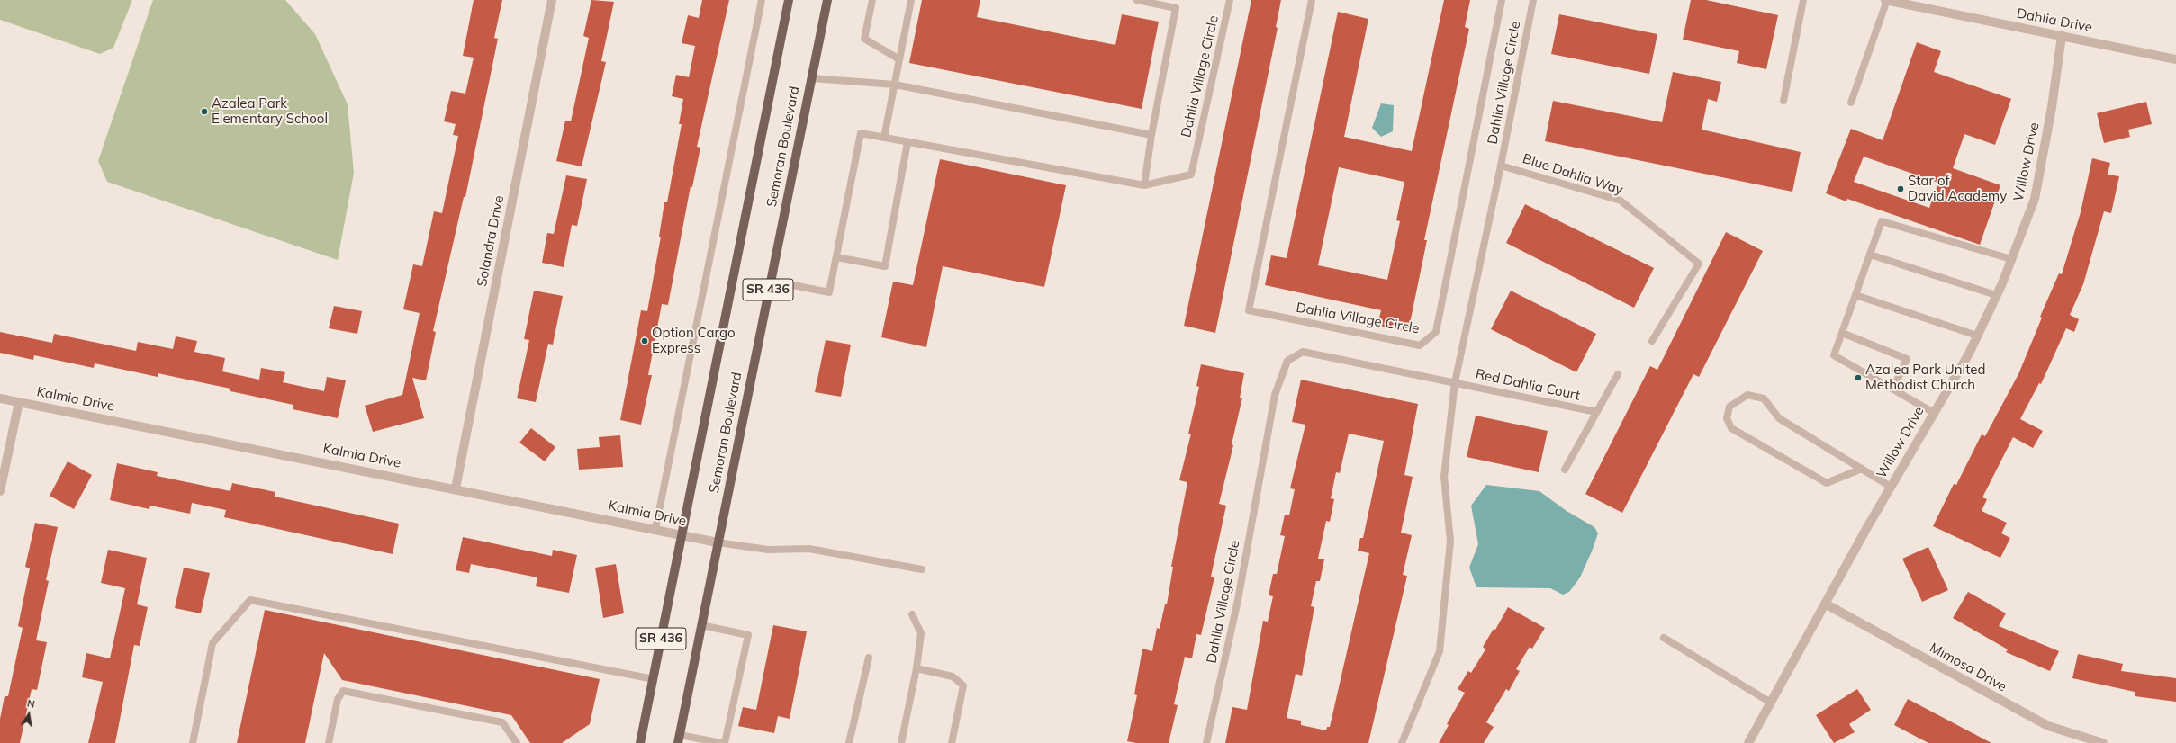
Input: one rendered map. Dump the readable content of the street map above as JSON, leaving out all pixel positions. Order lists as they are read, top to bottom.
{
  "streets": {
    "main road": ["Semoran Boulevard", "SR 436"],
    "street": [
      "Dahlia Drive",
      "Willow Drive",
      "Solandra Drive",
      "Kalmia Drive",
      "Mimosa Drive"
    ],
    "lane": ["Dahlia Village Circle", "Blue Dahlia Way", "Red Dahlia Court"]
  },
  "crossings": [
    ["Dahlia Drive", "Willow Drive"],
    ["Dahlia Village Circle", "Blue Dahlia Way"],
    ["Dahlia Village Circle", "Red Dahlia Court"],
    ["Semoran Boulevard", "Kalmia Drive"],
    ["Willow Drive", "Mimosa Drive"],
    ["Solandra Drive", "Kalmia Drive"]
  ],
  "places": [
    "Azalea Park Elementary School",
    "Star of David Academy",
    "Option Cargo Express",
    "Azalea Park United Methodist Church"
  ],
  "north": "top"
}
